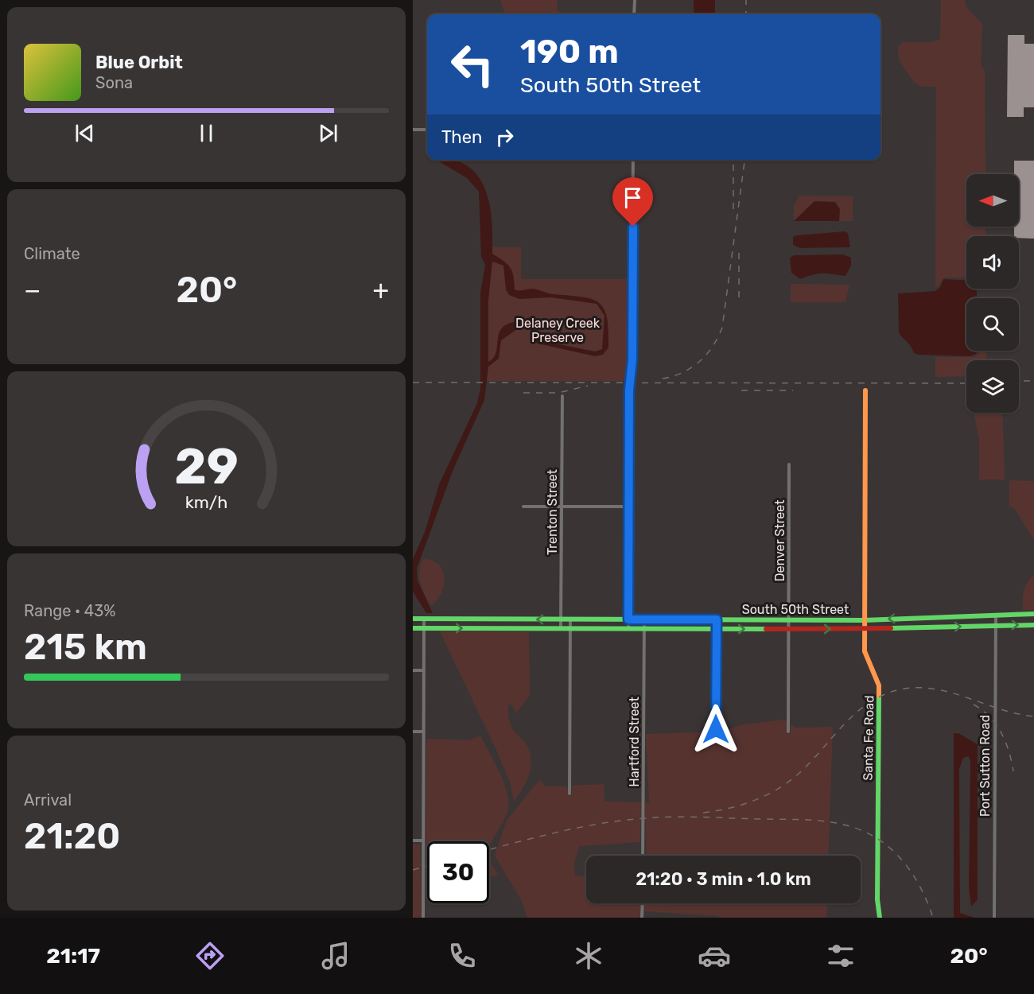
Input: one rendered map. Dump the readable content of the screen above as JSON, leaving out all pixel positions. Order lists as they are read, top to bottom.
{
  "streets": {
    "main road": ["South 50th Street", "Santa Fe Road"],
    "street": [
      "Trenton Street",
      "Denver Street",
      "Hartford Street",
      "Port Sutton Road"
    ]
  },
  "crossings": [
    ["Trenton Street", "South 50th Street"],
    ["Denver Street", "South 50th Street"],
    ["South 50th Street", "Santa Fe Road"],
    ["South 50th Street", "Hartford Street"],
    ["South 50th Street", "Port Sutton Road"]
  ],
  "parks": ["Delaney Creek Preserve"],
  "north": "left",
  "page": {
    "turn": ["190 m", "South 50th Street"],
    "song": ["Blue Orbit", "Sona"],
    "then": "Then",
    "tile": [
      "Climate",
      ["Range · 43%", "215 km"],
      ["Arrival", "21:20"]
    ],
    "heat": ["−", "20°", "+"],
    "limit": "30",
    "trip": "21:20 · 3 min · 1.0 km",
    "tabs": ["21:17", "20°"],
    "gauge": ["29", "km/h"]
  }
}
